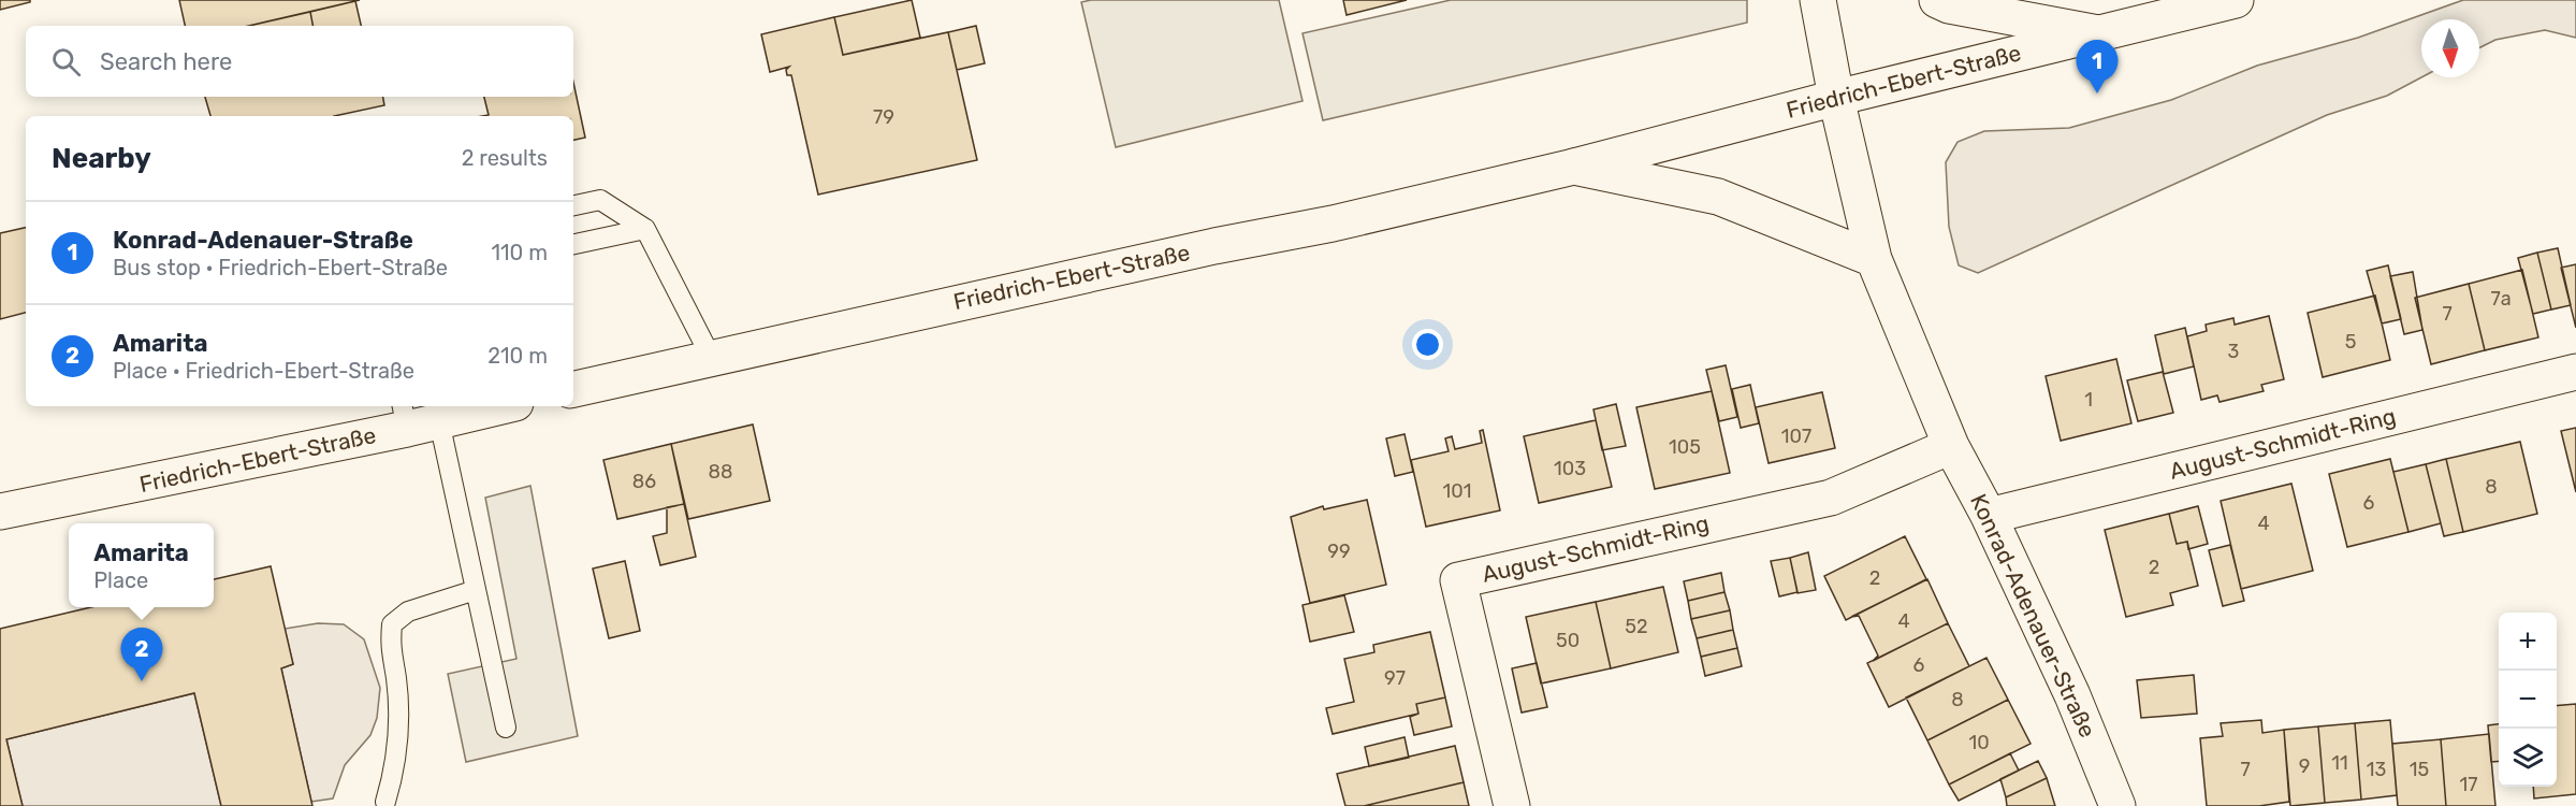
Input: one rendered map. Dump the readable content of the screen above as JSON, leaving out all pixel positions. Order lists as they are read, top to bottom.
{
  "streets": {
    "street": ["Friedrich-Ebert-Straße", "August-Schmidt-Ring", "Konrad-Adenauer-Straße"]
  },
  "crossings": [
    ["Friedrich-Ebert-Straße", "Konrad-Adenauer-Straße"],
    ["August-Schmidt-Ring", "Konrad-Adenauer-Straße"]
  ],
  "house_numbers": [
    "79",
    "7a",
    "7",
    "5",
    "3",
    "1",
    "107",
    "105",
    "103",
    "88",
    "86",
    "8",
    "101",
    "6",
    "4",
    "99",
    "2",
    "2",
    "4",
    "52",
    "50",
    "6",
    "97",
    "8",
    "10",
    "11",
    "9",
    "7",
    "13",
    "15",
    "17"
  ],
  "north": "bottom",
  "page": {
    "search": "Search here",
    "pins": ["1", "2"],
    "heading": ["Nearby", "2 results"],
    "list": [
      {
        "mark": "1",
        "name": "Konrad-Adenauer-Straße",
        "note": "Bus stop · Friedrich-Ebert-Straße",
        "value": "110 m"
      },
      {
        "mark": "2",
        "name": "Amarita",
        "note": "Place · Friedrich-Ebert-Straße",
        "value": "210 m"
      }
    ],
    "popup": ["Amarita", "Place"],
    "map_buttons": ["+", "−"]
  }
}
